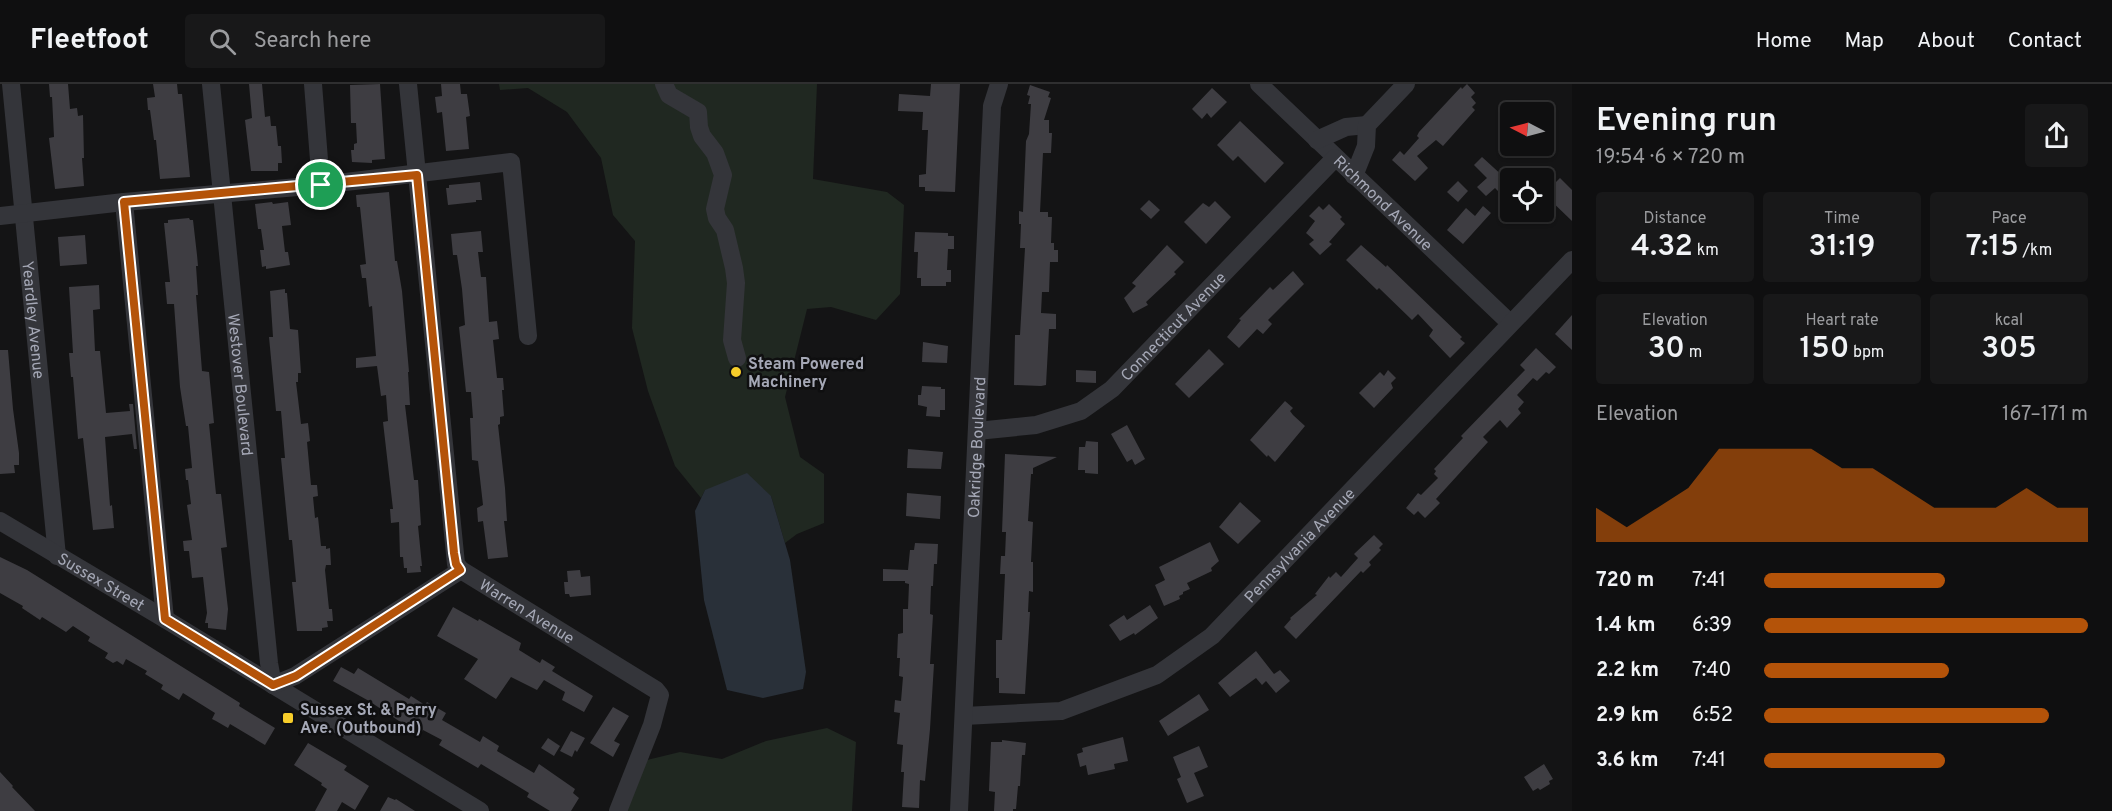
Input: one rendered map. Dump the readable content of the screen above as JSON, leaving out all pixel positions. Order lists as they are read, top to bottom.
{
  "streets": {
    "street": [
      "Richmond Avenue",
      "Yeardley Avenue",
      "Connecticut Avenue",
      "Westover Boulevard",
      "Oakridge Boulevard",
      "Pennsylvania Avenue",
      "Sussex Street",
      "Warren Avenue"
    ]
  },
  "crossings": [
    ["Richmond Avenue", "Connecticut Avenue"],
    ["Richmond Avenue", "Pennsylvania Avenue"],
    ["Yeardley Avenue", "Sussex Street"],
    ["Connecticut Avenue", "Oakridge Boulevard"],
    ["Westover Boulevard", "Sussex Street"],
    ["Oakridge Boulevard", "Pennsylvania Avenue"]
  ],
  "places": {
    "other": ["Steam Powered Machinery"],
    "transit": ["Sussex St. & Perry Ave. (Outbound)"]
  },
  "north": "left",
  "page": {
    "header": "Fleetfoot",
    "search": "Search here",
    "nav": [
      "Home",
      "Map",
      "About",
      "Contact"
    ],
    "heading": ["Evening run", "19:54 · 6 × 720 m"],
    "stats": [
      ["Distance", "4.32 km"],
      ["Time", "31:19"],
      ["Pace", "7:15 /km"],
      ["Elevation", "30 m"],
      ["Heart rate", "150 bpm"],
      ["kcal", "305"]
    ],
    "chart": ["Elevation", "167–171 m"],
    "list": [
      {
        "name": "720 m",
        "note": "7:41"
      },
      {
        "name": "1.4 km",
        "note": "6:39"
      },
      {
        "name": "2.2 km",
        "note": "7:40"
      },
      {
        "name": "2.9 km",
        "note": "6:52"
      },
      {
        "name": "3.6 km",
        "note": "7:41"
      }
    ]
  }
}
